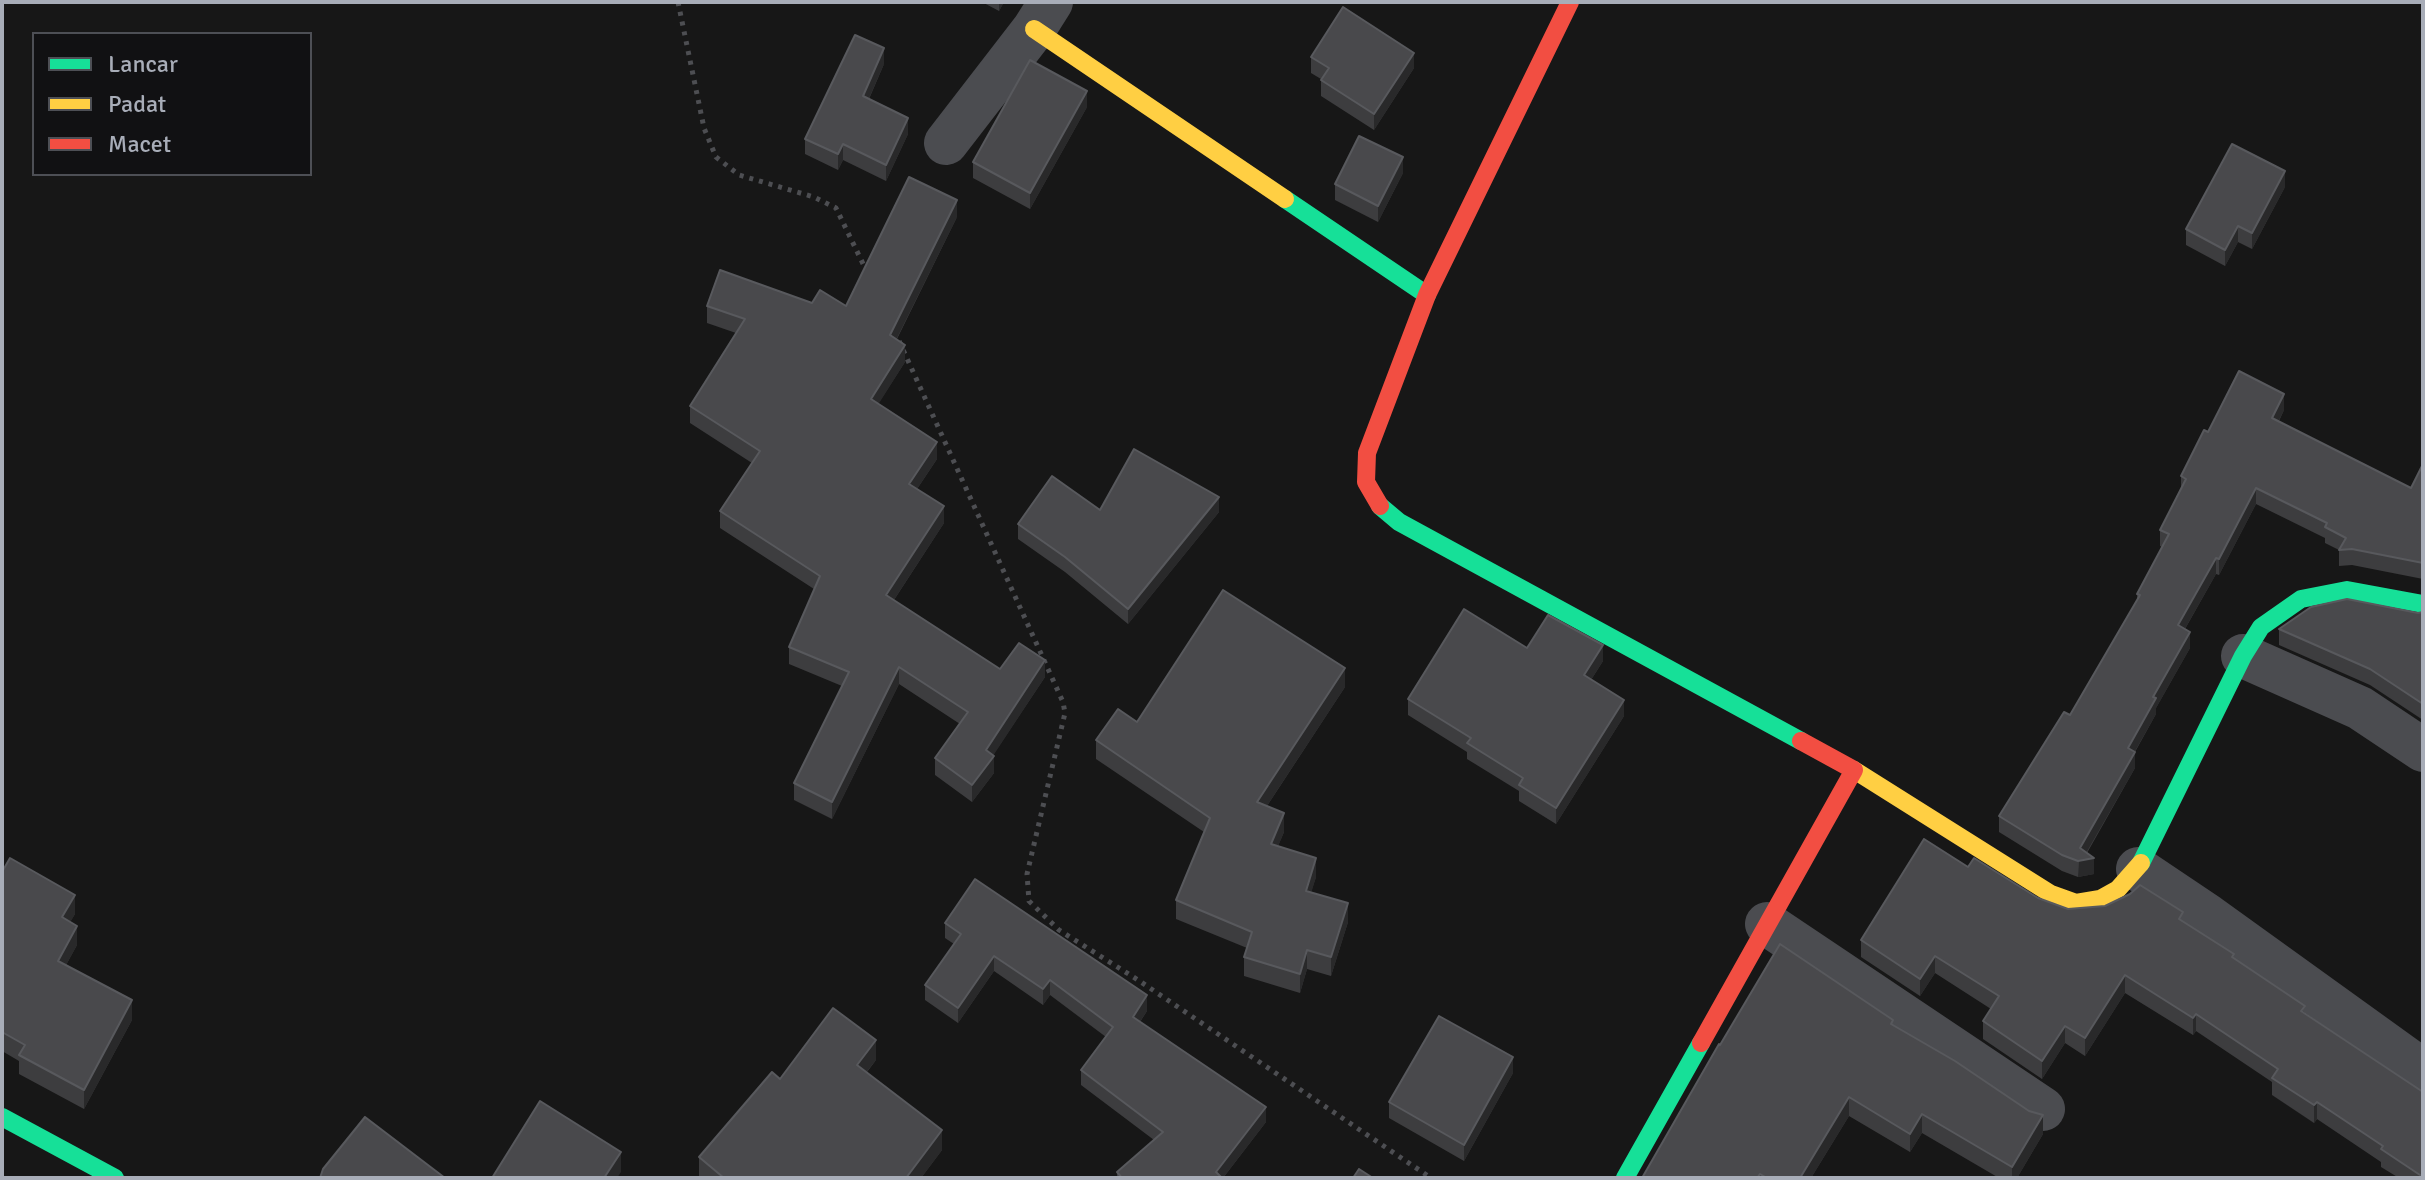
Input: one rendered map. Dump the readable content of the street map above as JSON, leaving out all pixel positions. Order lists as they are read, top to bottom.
{
  "legend": ["Lancar", "Padat", "Macet"]
}
